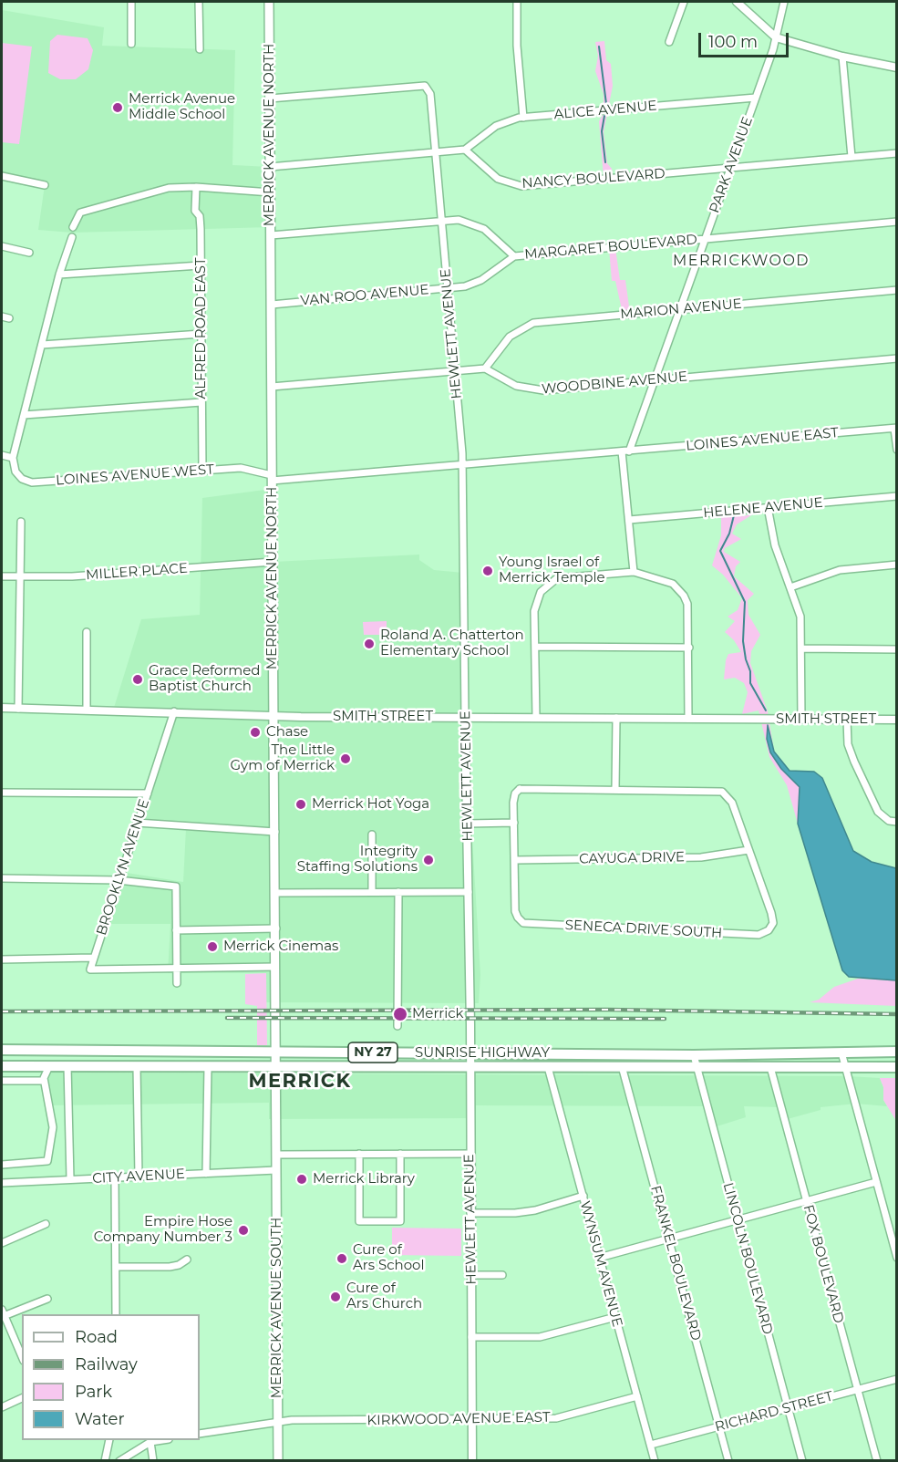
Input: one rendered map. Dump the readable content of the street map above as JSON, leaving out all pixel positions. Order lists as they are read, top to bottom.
{
  "streets": {
    "highway": ["NY 27", "SUNRISE HIGHWAY"],
    "main road": ["MERRICK AVENUE NORTH", "MERRICK AVENUE SOUTH"],
    "street": [
      "ALICE AVENUE",
      "PARK AVENUE",
      "NANCY BOULEVARD",
      "MARGARET BOULEVARD",
      "VAN ROO AVENUE",
      "MARION AVENUE",
      "ALFRED ROAD EAST",
      "HEWLETT AVENUE",
      "WOODBINE AVENUE",
      "LOINES AVENUE EAST",
      "LOINES AVENUE WEST",
      "HELENE AVENUE",
      "MILLER PLACE",
      "SMITH STREET",
      "CAYUGA DRIVE",
      "BROOKLYN AVENUE",
      "SENECA DRIVE SOUTH",
      "CITY AVENUE",
      "LINCOLN BOULEVARD",
      "FRANKEL BOULEVARD",
      "WYNSUM AVENUE",
      "FOX BOULEVARD",
      "RICHARD STREET",
      "KIRKWOOD AVENUE EAST"
    ]
  },
  "crossings": [
    ["ALICE AVENUE", "PARK AVENUE"],
    ["ALICE AVENUE", "NANCY BOULEVARD"],
    ["MERRICK AVENUE NORTH", "MARGARET BOULEVARD"],
    ["MERRICK AVENUE NORTH", "VAN ROO AVENUE"],
    ["MERRICK AVENUE NORTH", "HEWLETT AVENUE"],
    ["MERRICK AVENUE NORTH", "LOINES AVENUE WEST"],
    ["MERRICK AVENUE NORTH", "MILLER PLACE"],
    ["MERRICK AVENUE NORTH", "SMITH STREET"],
    ["MERRICK AVENUE NORTH", "SUNRISE HIGHWAY"],
    ["MERRICK AVENUE NORTH", "MERRICK AVENUE SOUTH"],
    ["PARK AVENUE", "NANCY BOULEVARD"],
    ["PARK AVENUE", "MARGARET BOULEVARD"],
    ["PARK AVENUE", "MARION AVENUE"],
    ["PARK AVENUE", "WOODBINE AVENUE"],
    ["PARK AVENUE", "LOINES AVENUE EAST"],
    ["PARK AVENUE", "HELENE AVENUE"],
    ["MARGARET BOULEVARD", "VAN ROO AVENUE"],
    ["MARGARET BOULEVARD", "HEWLETT AVENUE"],
    ["VAN ROO AVENUE", "HEWLETT AVENUE"],
    ["MARION AVENUE", "WOODBINE AVENUE"],
    ["ALFRED ROAD EAST", "LOINES AVENUE WEST"],
    ["HEWLETT AVENUE", "LOINES AVENUE EAST"],
    ["HEWLETT AVENUE", "LOINES AVENUE WEST"],
    ["HEWLETT AVENUE", "SMITH STREET"],
    ["HEWLETT AVENUE", "SUNRISE HIGHWAY"],
    ["HEWLETT AVENUE", "KIRKWOOD AVENUE EAST"],
    ["LOINES AVENUE EAST", "LOINES AVENUE WEST"],
    ["SMITH STREET", "BROOKLYN AVENUE"],
    ["CAYUGA DRIVE", "SENECA DRIVE SOUTH"],
    ["SUNRISE HIGHWAY", "LINCOLN BOULEVARD"],
    ["SUNRISE HIGHWAY", "FRANKEL BOULEVARD"],
    ["SUNRISE HIGHWAY", "WYNSUM AVENUE"],
    ["SUNRISE HIGHWAY", "FOX BOULEVARD"],
    ["CITY AVENUE", "MERRICK AVENUE SOUTH"],
    ["LINCOLN BOULEVARD", "RICHARD STREET"],
    ["FRANKEL BOULEVARD", "RICHARD STREET"],
    ["WYNSUM AVENUE", "RICHARD STREET"],
    ["WYNSUM AVENUE", "KIRKWOOD AVENUE EAST"],
    ["FOX BOULEVARD", "RICHARD STREET"],
    ["MERRICK AVENUE SOUTH", "KIRKWOOD AVENUE EAST"]
  ],
  "districts": ["MERRICKWOOD", "MERRICK"],
  "places": [
    "Merrick Avenue Middle School",
    "Young Israel of Merrick Temple",
    "Roland A. Chatterton Elementary School",
    "Grace Reformed Baptist Church",
    "Chase",
    "The Little Gym of Merrick",
    "Merrick Hot Yoga",
    "Integrity Staffing Solutions",
    "Merrick Cinemas",
    "Merrick",
    "Merrick Library",
    "Empire Hose Company Number 3",
    "Cure of Ars School",
    "Cure of Ars Church"
  ],
  "legend": [
    "Road",
    "Railway",
    "Park",
    "Water"
  ],
  "scale_bar": "100 m"
}
